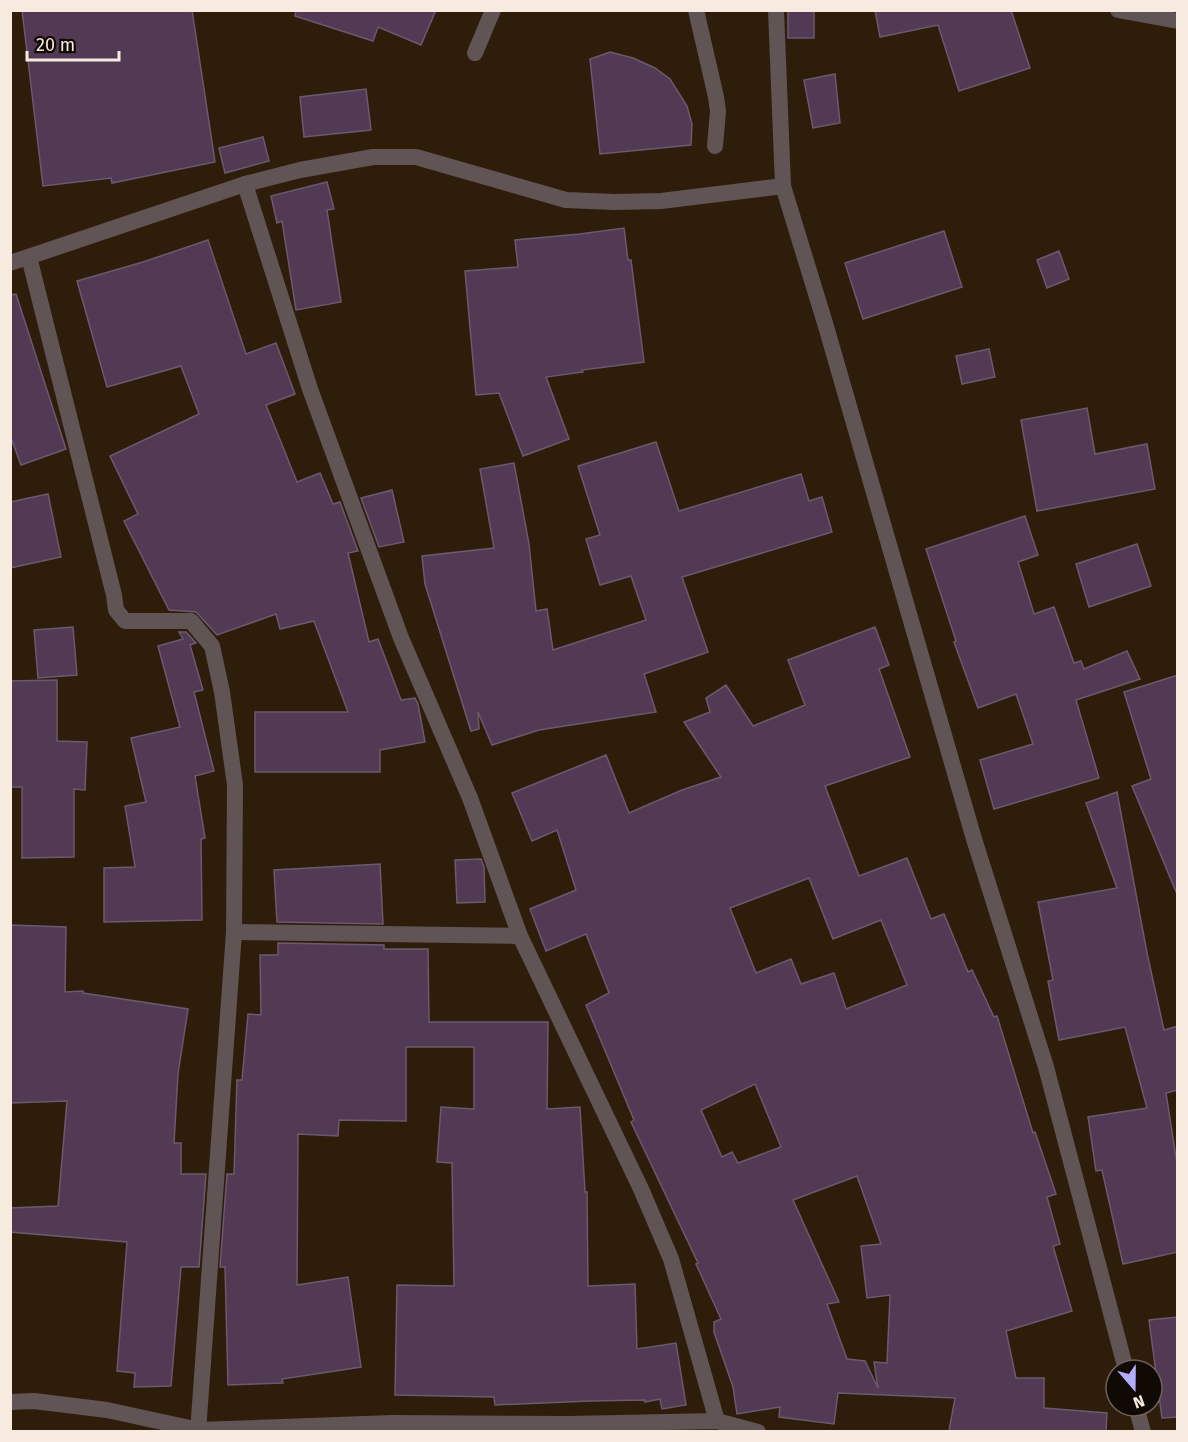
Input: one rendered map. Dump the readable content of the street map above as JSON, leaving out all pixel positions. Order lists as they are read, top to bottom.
{
  "scale_bar": "20 m",
  "north": "bottom"
}
